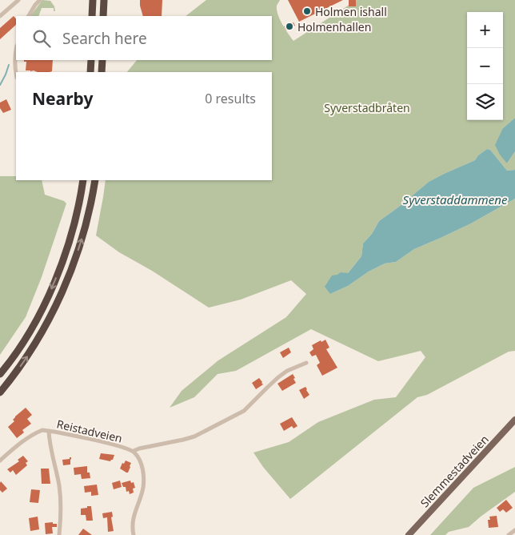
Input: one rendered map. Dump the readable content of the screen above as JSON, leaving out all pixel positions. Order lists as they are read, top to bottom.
{
  "streets": {
    "main road": ["Slemmestadveien"],
    "street": ["Reistadveien"]
  },
  "water": ["Syverstaddammene"],
  "parks": ["Syverstadbråten"],
  "places": ["Holmen ishall", "Holmenhallen"],
  "page": {
    "map_buttons": ["+", "−"],
    "search": "Search here",
    "heading": ["Nearby", "0 results"]
  }
}
